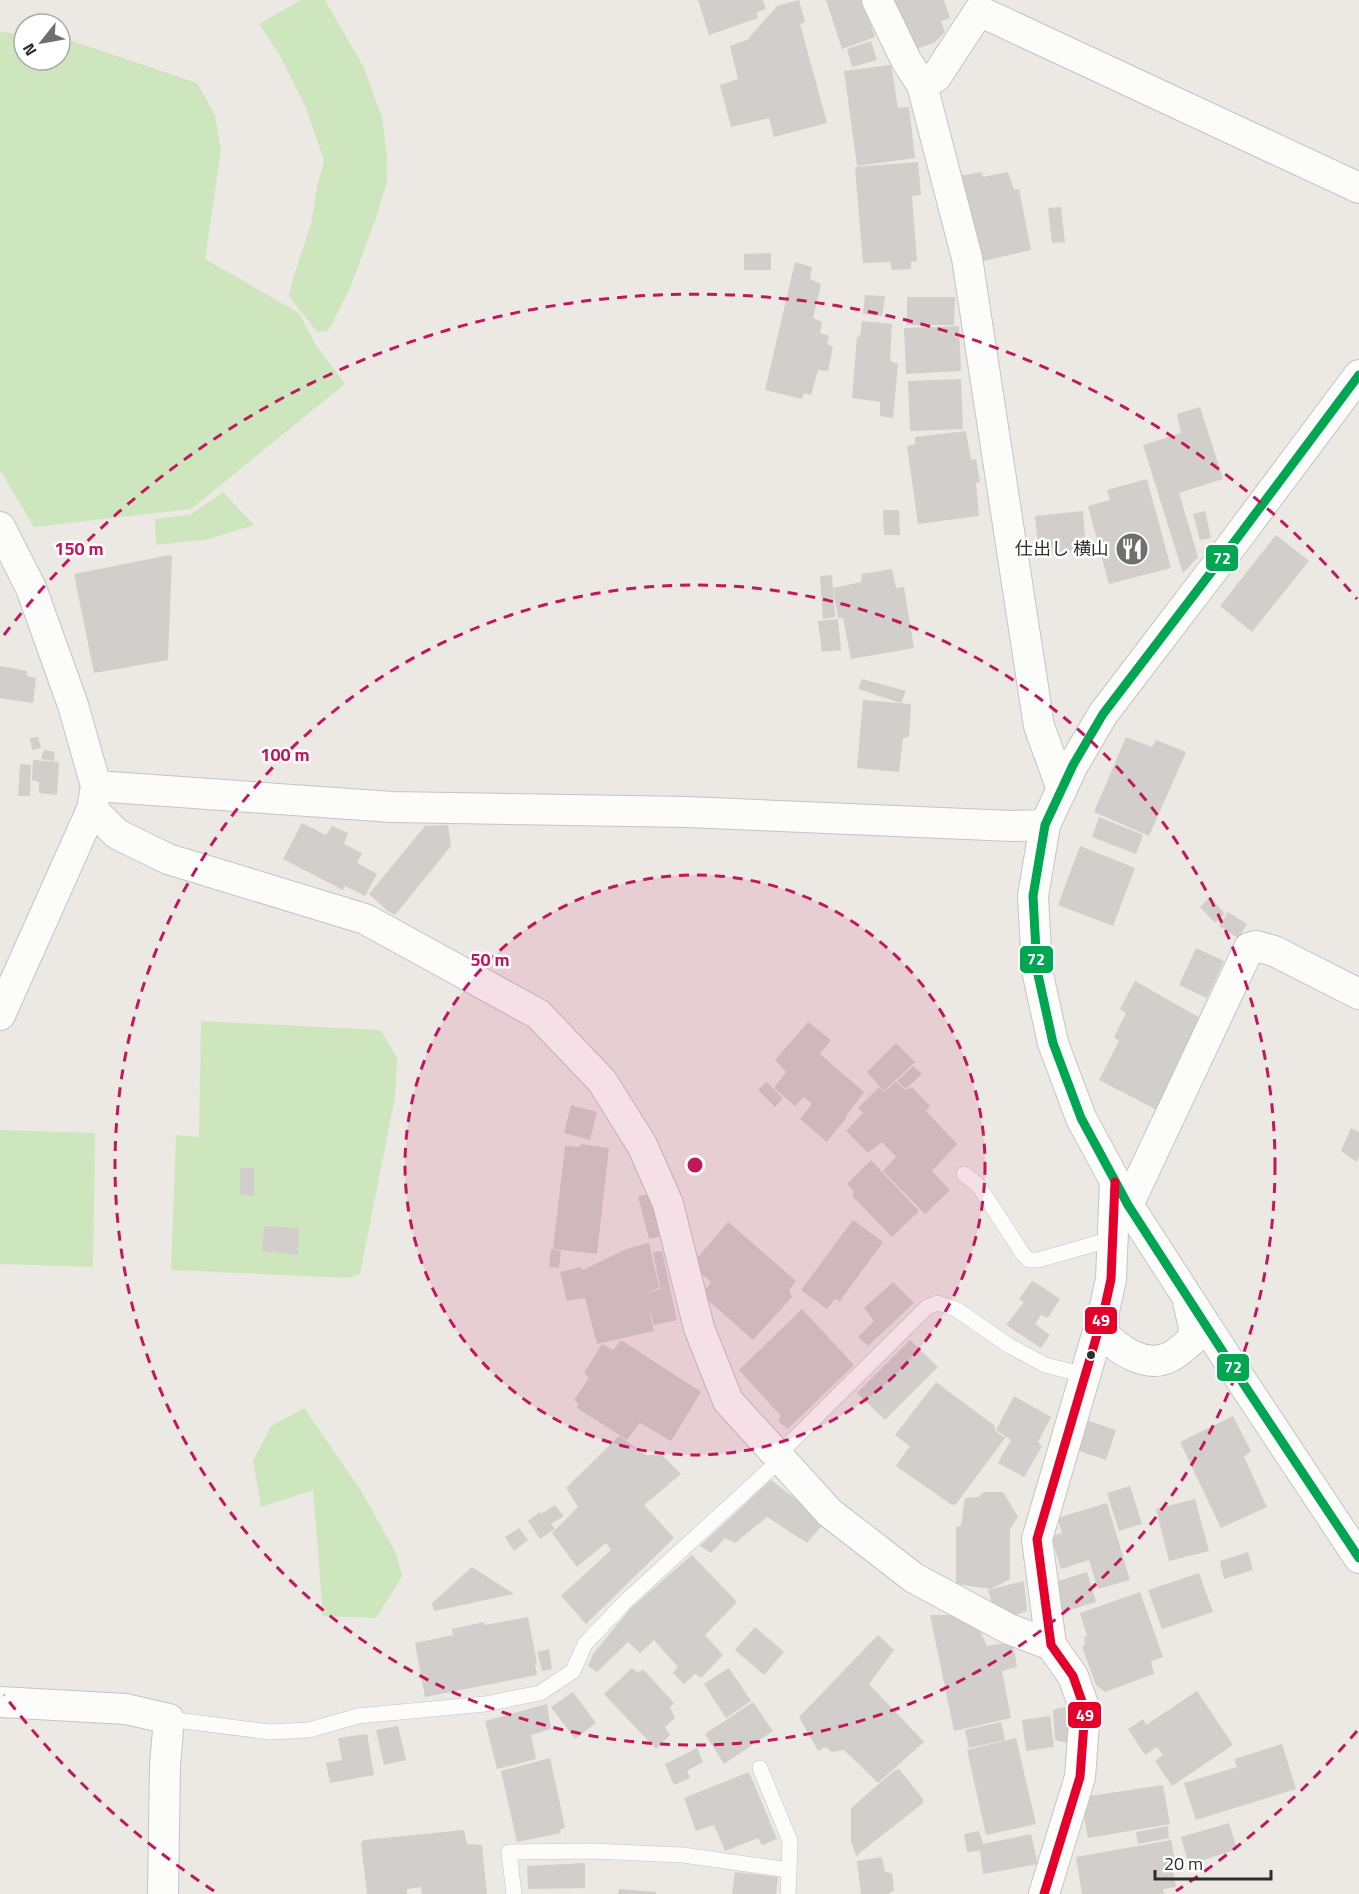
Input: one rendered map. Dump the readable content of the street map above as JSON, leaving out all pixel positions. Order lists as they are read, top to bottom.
{
  "places": {
    "restaurant": ["仕出し 横山"]
  },
  "lines": ["transit line 72", "transit line 49"],
  "scale_bar": "20 m",
  "north": "bottom left",
  "rings": ["150 m", "100 m", "50 m"]
}
